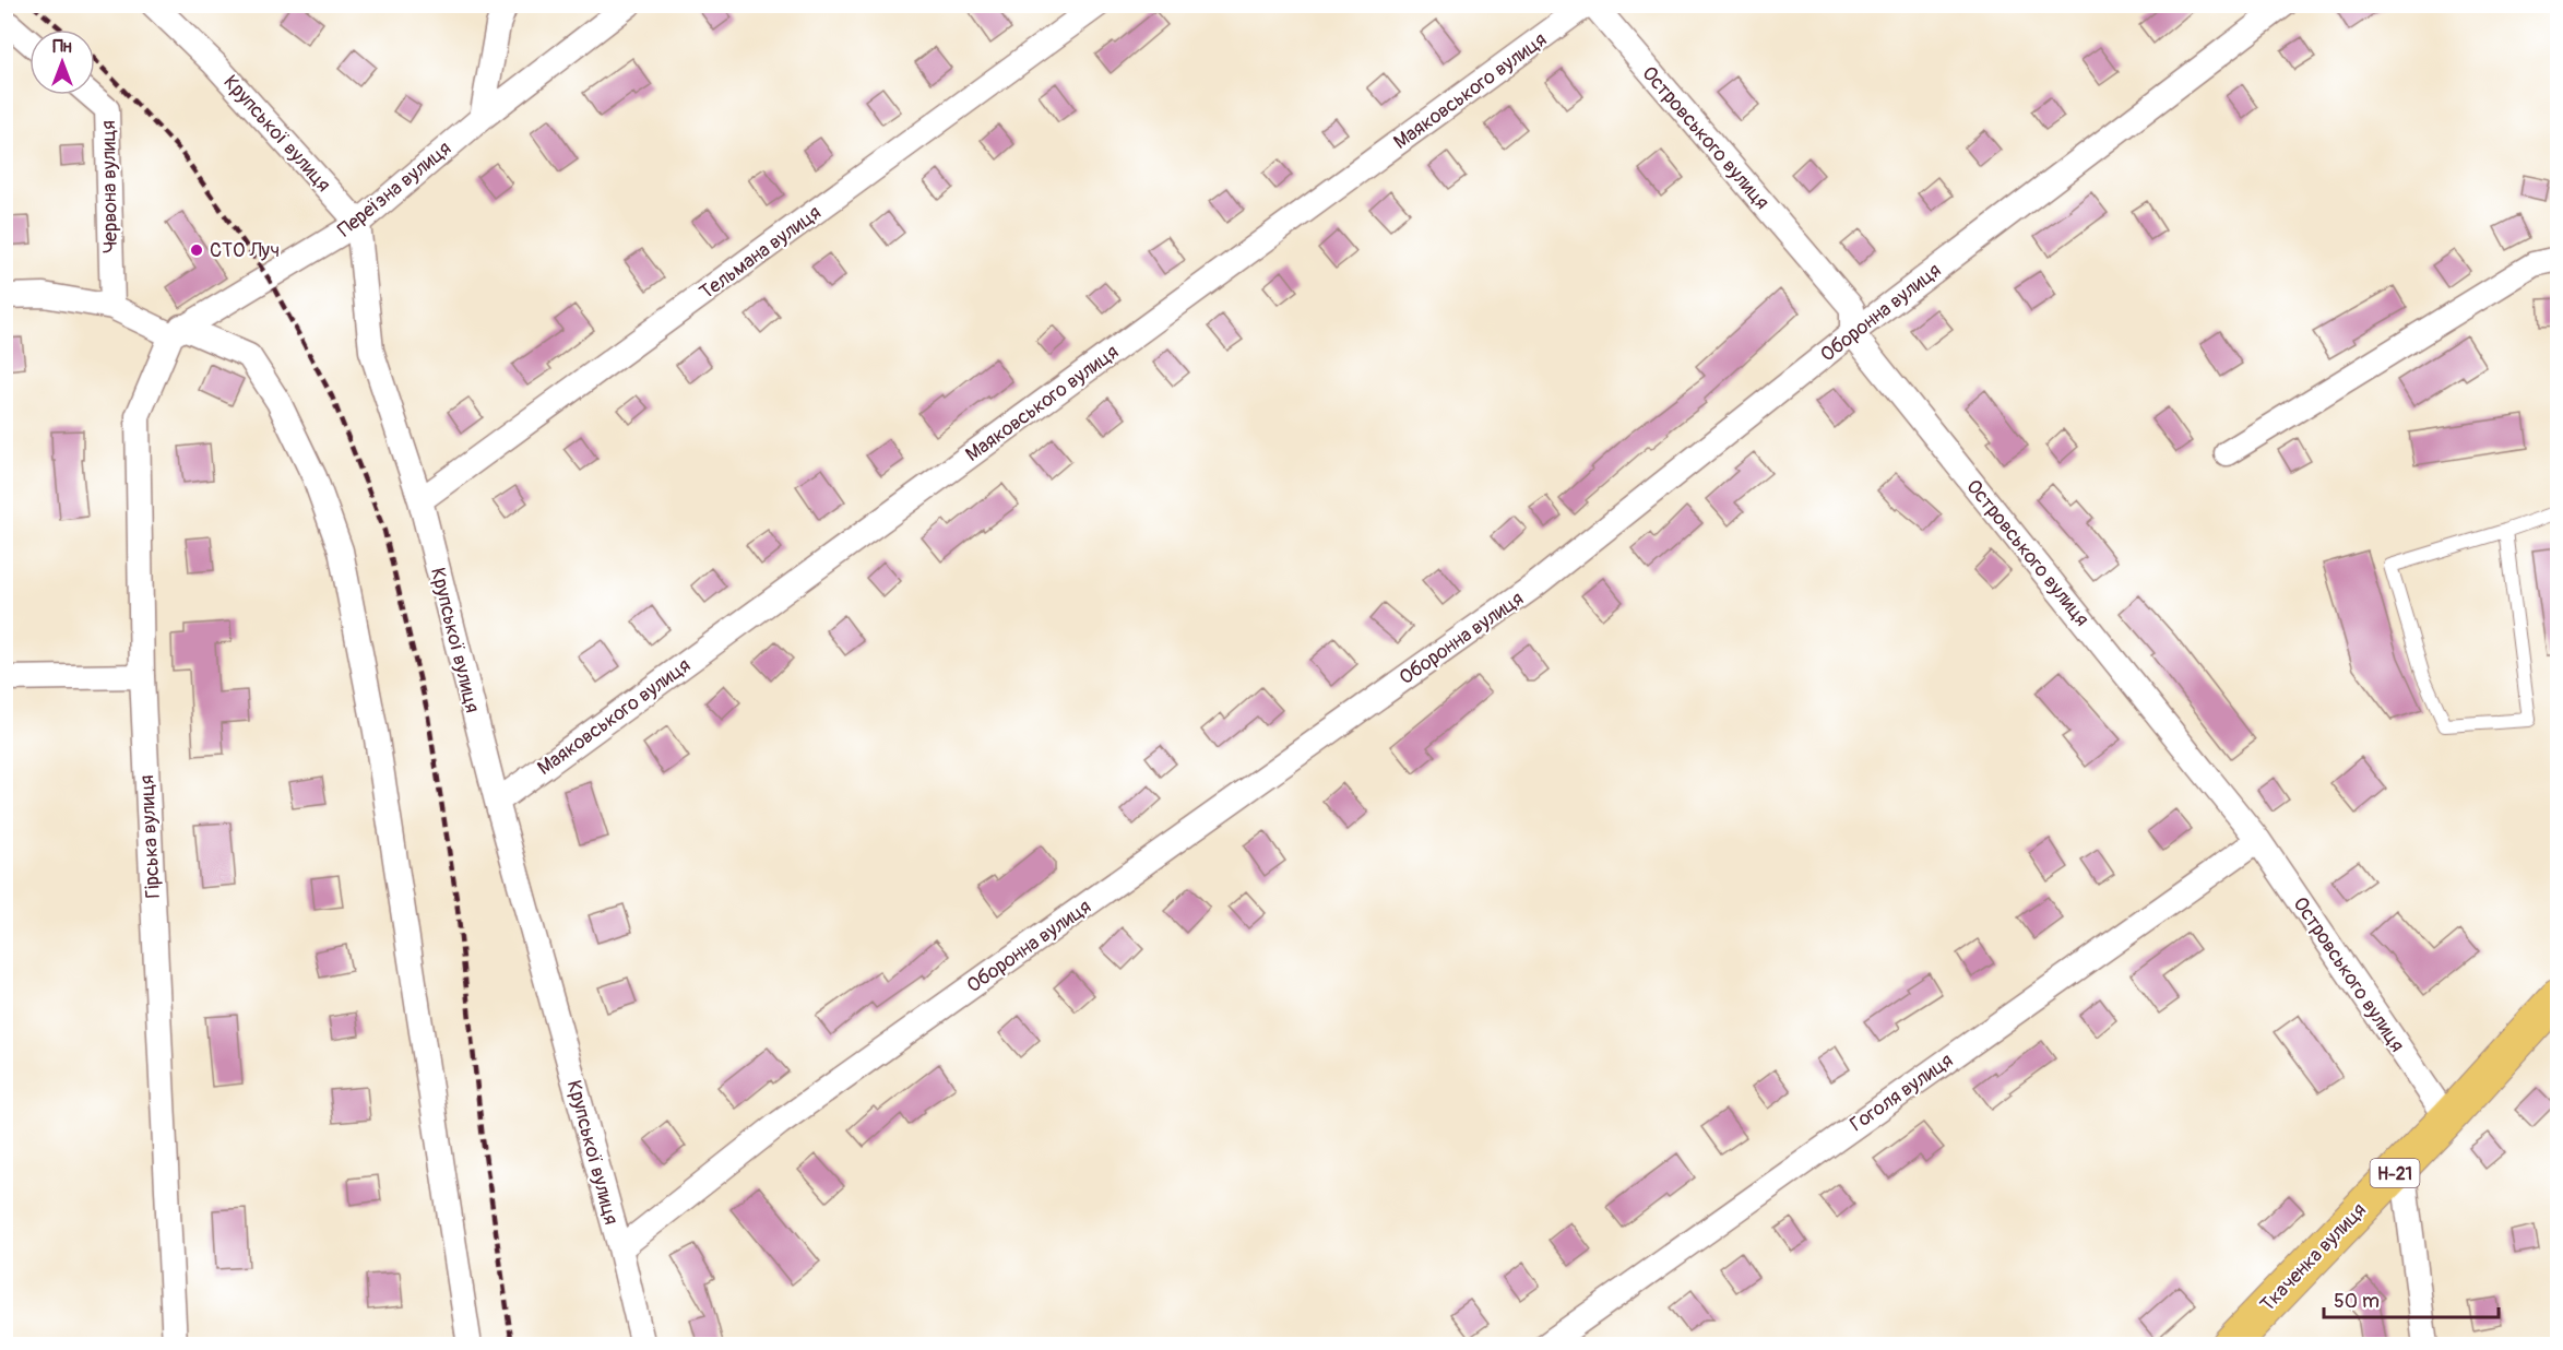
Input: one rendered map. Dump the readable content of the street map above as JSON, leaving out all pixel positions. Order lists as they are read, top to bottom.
{
  "streets": {
    "main road": ["Н-21", "Ткаченка вулиця"],
    "street": [
      "Маяковського вулиця",
      "Крупської вулиця",
      "Островського вулиця",
      "Червона вулиця",
      "Переїзна вулиця",
      "Тельмана вулиця",
      "Оборонна вулиця",
      "Гірська вулиця",
      "Гоголя вулиця"
    ]
  },
  "crossings": [
    ["Маяковського вулиця", "Крупської вулиця"],
    ["Крупської вулиця", "Переїзна вулиця"],
    ["Крупської вулиця", "Тельмана вулиця"],
    ["Крупської вулиця", "Оборонна вулиця"],
    ["Островського вулиця", "Оборонна вулиця"],
    ["Островського вулиця", "Гоголя вулиця"],
    ["Островського вулиця", "Ткаченка вулиця"],
    ["Переїзна вулиця", "Гірська вулиця"]
  ],
  "places": ["СТО Луч"],
  "scale_bar": "50 m",
  "north": "top"
}
